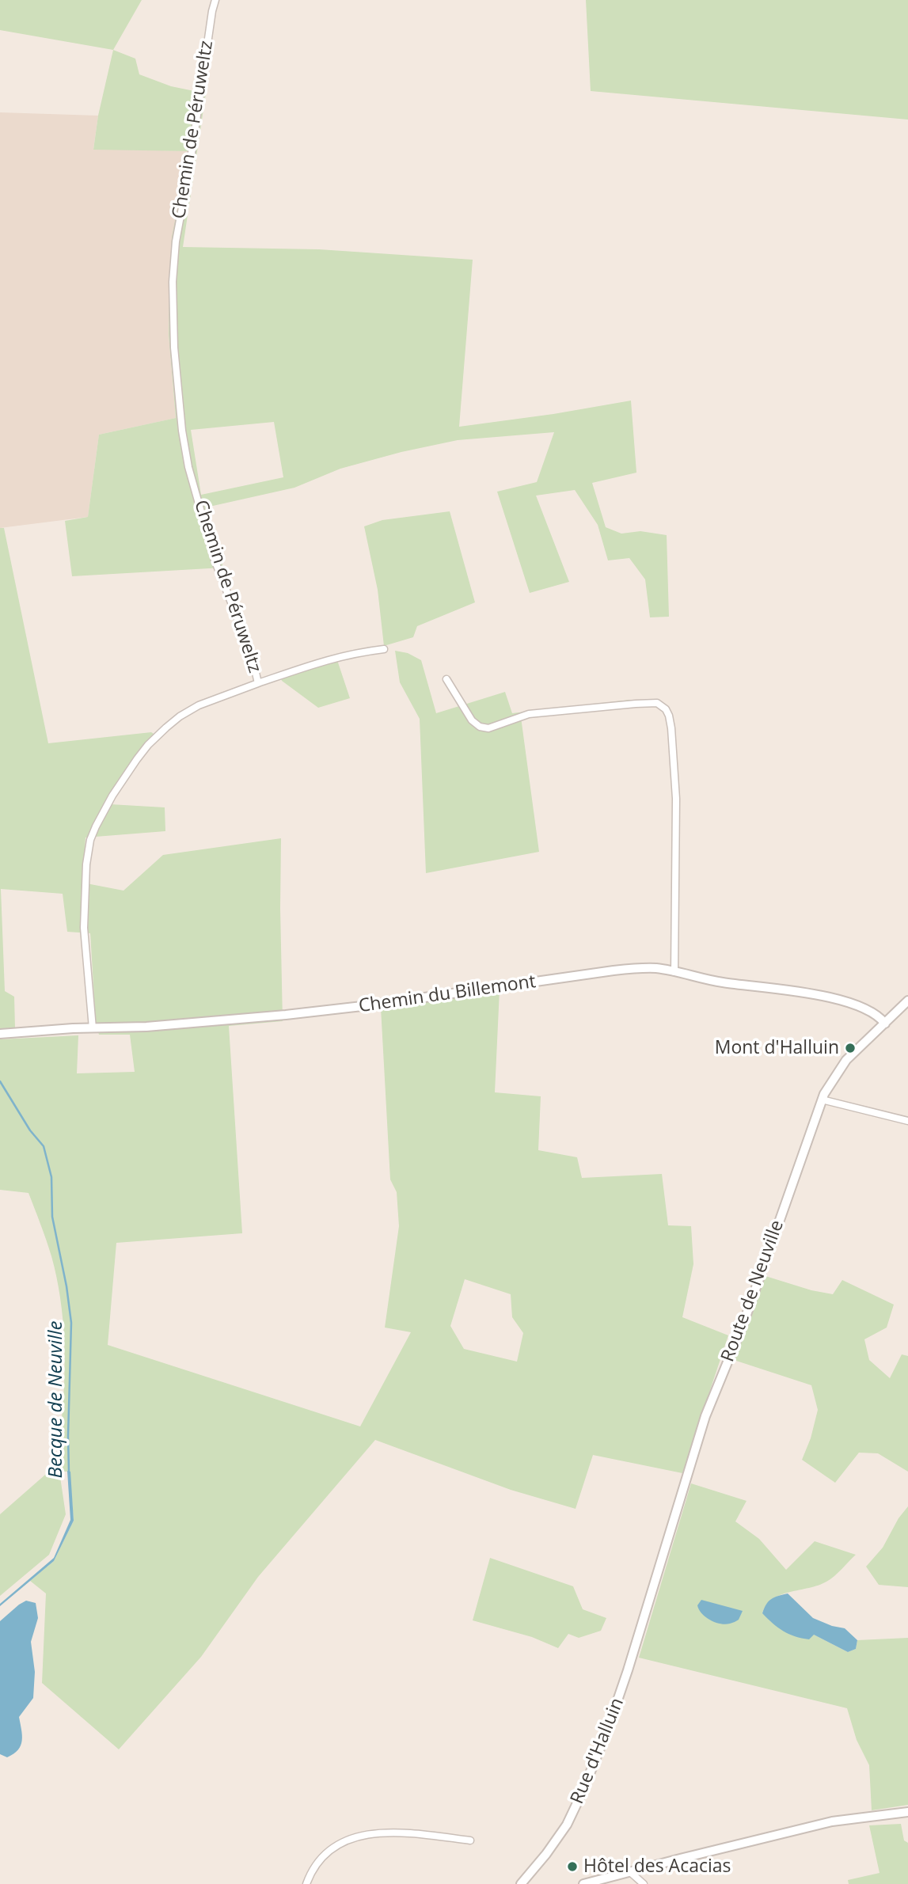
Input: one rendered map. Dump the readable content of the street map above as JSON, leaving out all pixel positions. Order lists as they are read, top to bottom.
{
  "streets": {
    "main road": ["Chemin du Billemont", "Route de Neuville", "Rue d'Halluin"],
    "street": ["Chemin de Péruweltz"]
  },
  "crossings": [
    ["Chemin de Péruweltz", "Chemin du Billemont"],
    ["Chemin du Billemont", "Route de Neuville"],
    ["Route de Neuville", "Rue d'Halluin"]
  ],
  "water": ["Becque de Neuville"],
  "places": ["Mont d'Halluin", "Hôtel des Acacias"]
}
